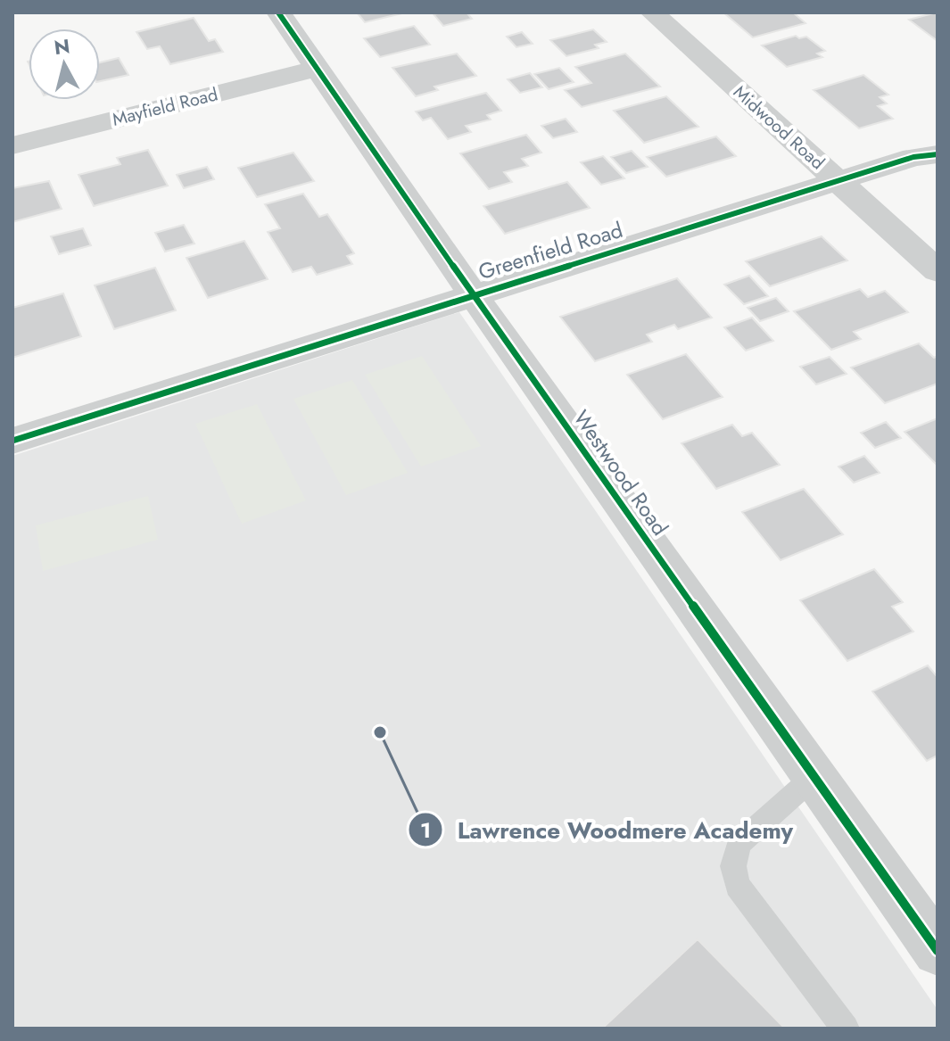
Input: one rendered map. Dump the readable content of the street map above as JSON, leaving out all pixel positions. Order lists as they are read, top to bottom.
{
  "streets": {
    "street": [
      "Mayfield Road",
      "Midwood Road",
      "Greenfield Road",
      "Westwood Road"
    ]
  },
  "crossings": [
    ["Mayfield Road", "Westwood Road"],
    ["Midwood Road", "Greenfield Road"],
    ["Greenfield Road", "Westwood Road"]
  ],
  "places": ["Lawrence Woodmere Academy"],
  "north": "top"
}
